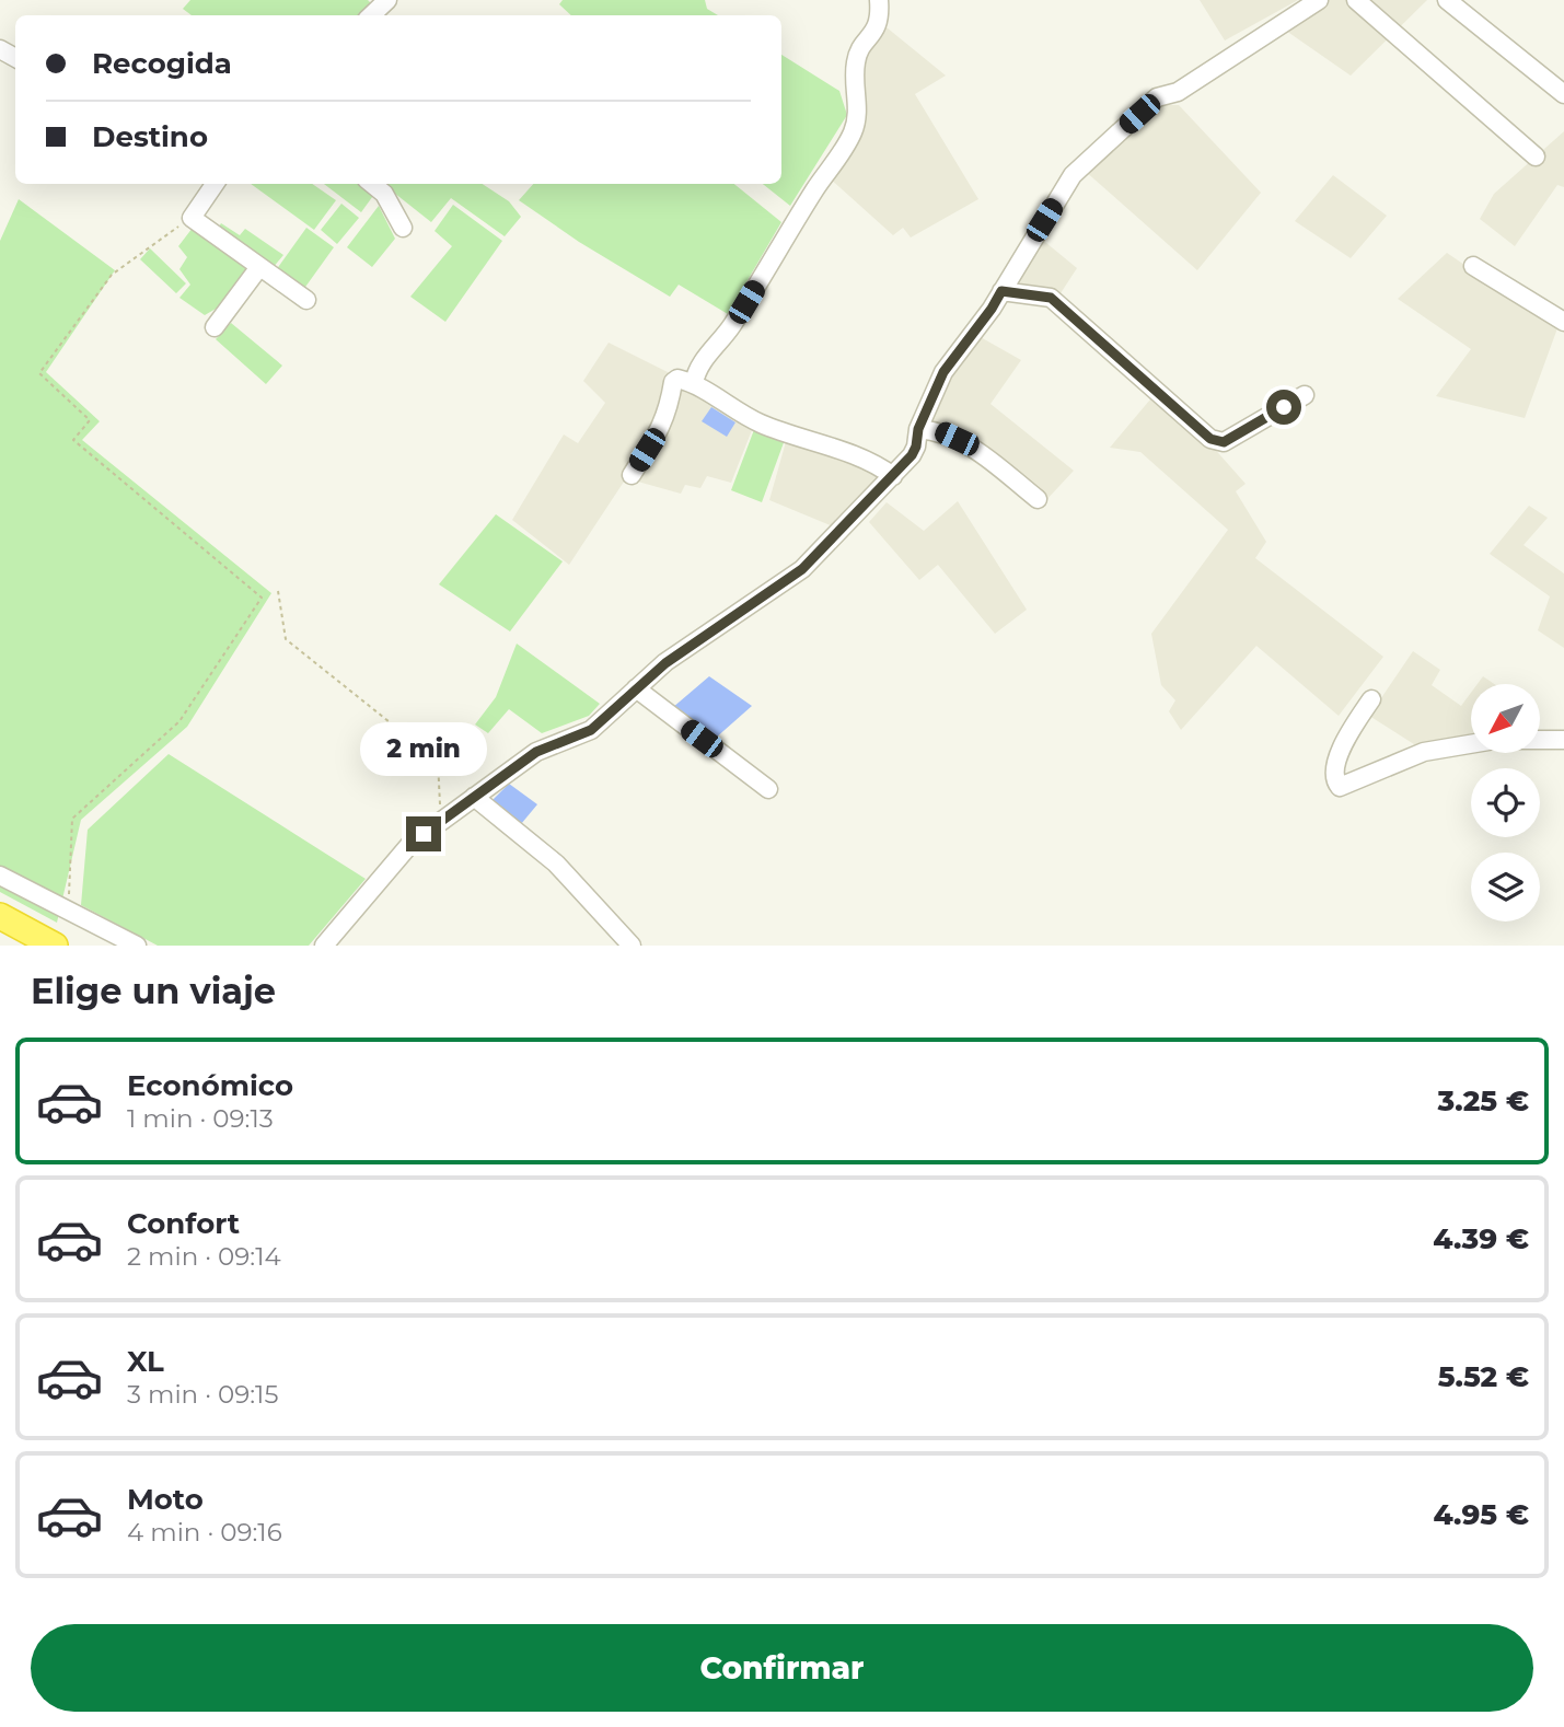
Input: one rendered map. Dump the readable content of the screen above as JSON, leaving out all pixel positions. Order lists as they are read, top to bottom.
{
  "north": "bottom left",
  "page": {
    "banner": ["Recogida", "Destino"],
    "bubble": "2 min",
    "heading": "Elige un viaje",
    "list": [
      {
        "name": "Económico",
        "note": "1 min · 09:13",
        "value": "3.25 €"
      },
      {
        "name": "Confort",
        "note": "2 min · 09:14",
        "value": "4.39 €"
      },
      {
        "name": "XL",
        "note": "3 min · 09:15",
        "value": "5.52 €"
      },
      {
        "name": "Moto",
        "note": "4 min · 09:16",
        "value": "4.95 €"
      }
    ],
    "buttons": "Confirmar"
  }
}
